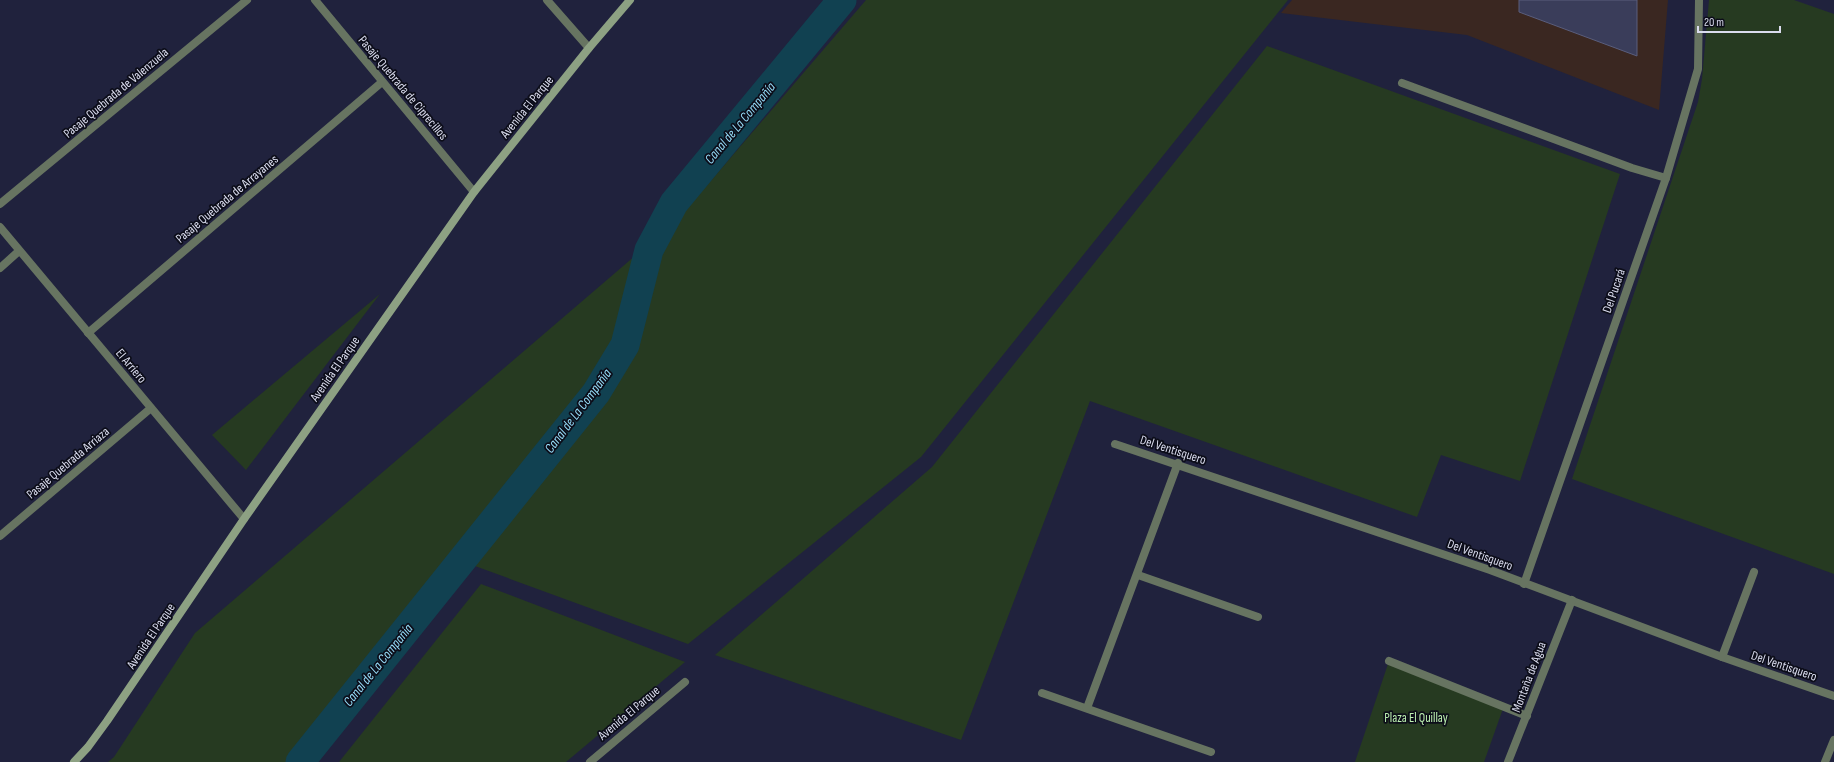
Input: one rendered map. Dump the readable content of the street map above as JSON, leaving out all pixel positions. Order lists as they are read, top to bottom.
{
  "streets": {
    "street": [
      "Pasaje Quebrada de Ciprecillos",
      "Pasaje Quebrada de Valenzuela",
      "Avenida El Parque",
      "Pasaje Quebrada de Arrayanes",
      "Del Pucará",
      "El Arriero",
      "Del Ventisquero",
      "Pasaje Quebrada Arriaza",
      "Montaña de Agua"
    ]
  },
  "crossings": [
    ["Pasaje Quebrada de Ciprecillos", "Avenida El Parque"],
    ["Pasaje Quebrada de Ciprecillos", "Pasaje Quebrada de Arrayanes"],
    ["Avenida El Parque", "El Arriero"],
    ["Pasaje Quebrada de Arrayanes", "El Arriero"],
    ["Del Pucará", "Del Ventisquero"],
    ["El Arriero", "Pasaje Quebrada Arriaza"],
    ["Del Ventisquero", "Montaña de Agua"]
  ],
  "water": ["Canal de La Compañía"],
  "parks": ["Plaza El Quillay"],
  "scale_bar": "20 m"
}
